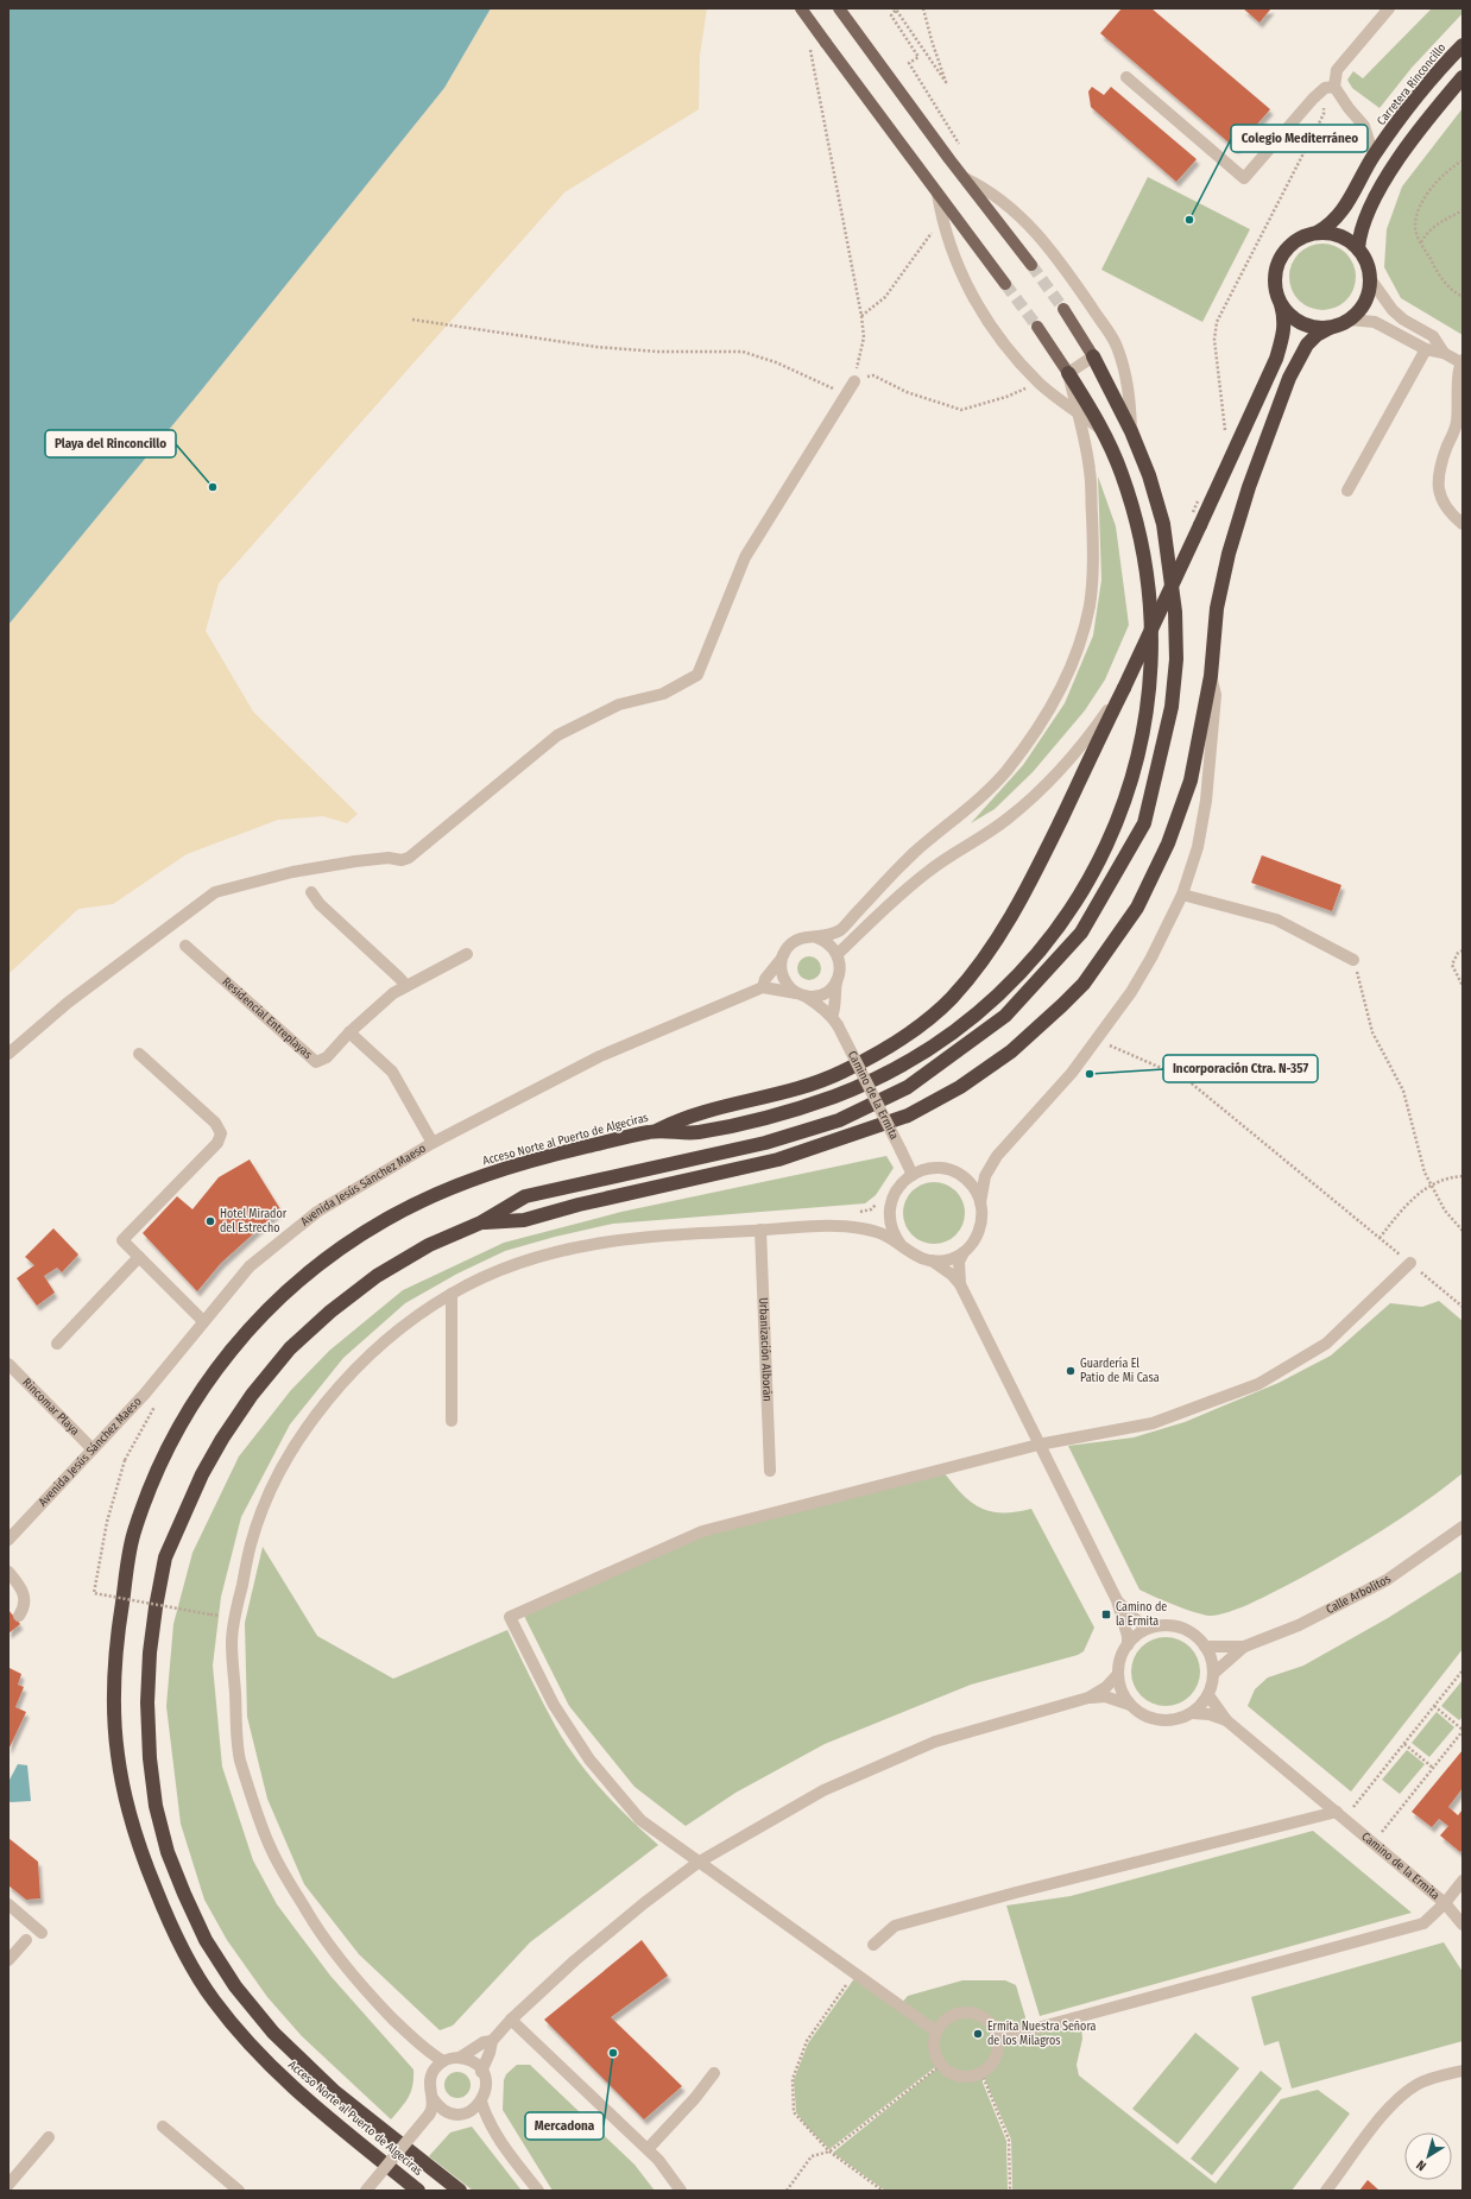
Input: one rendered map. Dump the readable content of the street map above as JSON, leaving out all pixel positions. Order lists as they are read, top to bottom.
{
  "streets": {
    "highway": ["Carretera Rinconcillo", "Acceso Norte al Puerto de Algeciras"],
    "street": [
      "Residencial Entreplayas",
      "Camino de la Ermita",
      "Avenida Jesús Sánchez Maeso",
      "Urbanización Alborán",
      "Rincomar Playa",
      "Calle Arbolitos"
    ]
  },
  "crossings": [
    ["Carretera Rinconcillo", "Acceso Norte al Puerto de Algeciras"],
    ["Camino de la Ermita", "Calle Arbolitos"],
    ["Avenida Jesús Sánchez Maeso", "Rincomar Playa"]
  ],
  "places": {
    "other": [
      "Colegio Mediterráneo",
      "Playa del Rinconcillo",
      "Incorporación Ctra. N-357",
      "Hotel Mirador del Estrecho",
      "Guardería El Patio de Mi Casa",
      "Ermita Nuestra Señora de los Milagros",
      "Mercadona"
    ],
    "transit": ["Camino de la Ermita"]
  },
  "north": "bottom left"
}
